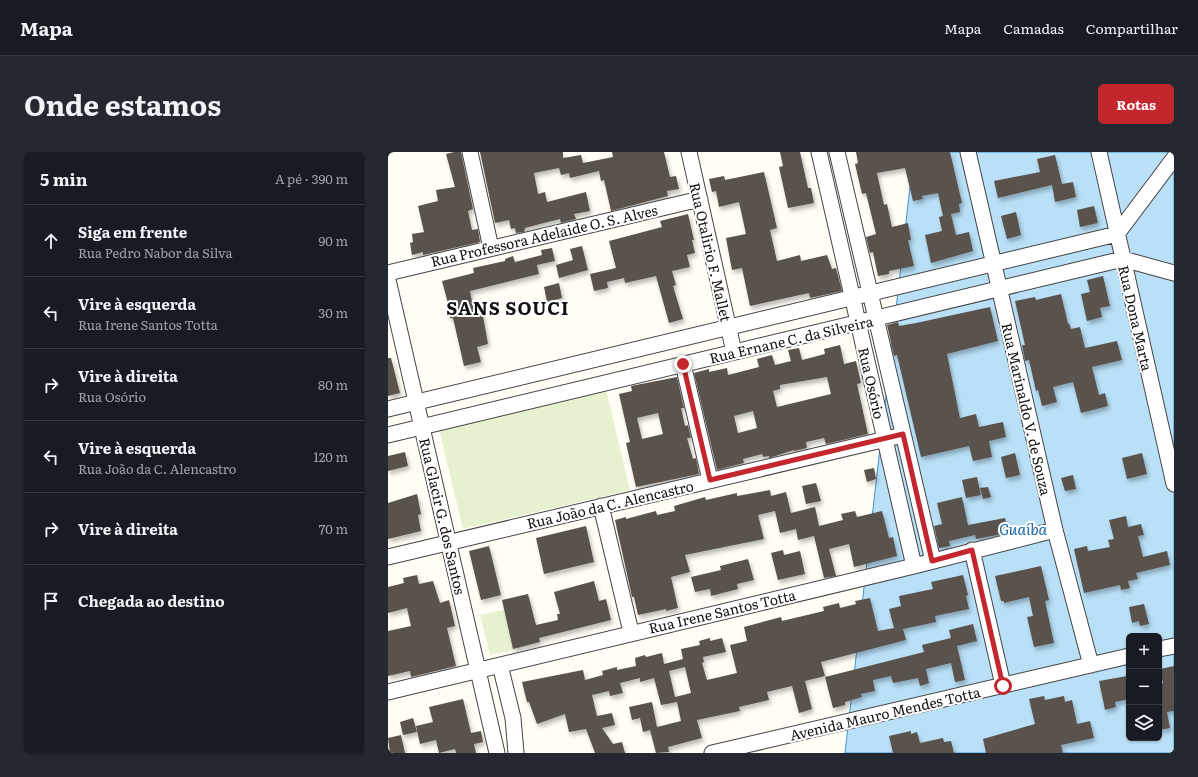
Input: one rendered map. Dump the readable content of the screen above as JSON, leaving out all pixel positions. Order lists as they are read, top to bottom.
{
  "streets": {
    "street": [
      "Rua Professora Adelaide O. S. Alves",
      "Rua Otalirio F. Mallet",
      "Rua Dona Marta",
      "Rua Ernane C. da Silveira",
      "Rua Osório",
      "Rua Marinaldo V. de Souza",
      "Rua João da C. Alencastro",
      "Rua Glacir G. dos Santos",
      "Rua Irene Santos Totta",
      "Avenida Mauro Mendes Totta"
    ]
  },
  "crossings": [
    ["Rua Professora Adelaide O. S. Alves", "Rua Otalirio F. Mallet"],
    ["Rua Otalirio F. Mallet", "Rua Ernane C. da Silveira"],
    ["Rua Dona Marta", "Rua Ernane C. da Silveira"],
    ["Rua Ernane C. da Silveira", "Rua Osório"],
    ["Rua Ernane C. da Silveira", "Rua Marinaldo V. de Souza"],
    ["Rua Ernane C. da Silveira", "Rua Glacir G. dos Santos"],
    ["Rua Osório", "Rua João da C. Alencastro"],
    ["Rua Osório", "Rua Irene Santos Totta"],
    ["Rua Marinaldo V. de Souza", "Rua Irene Santos Totta"],
    ["Rua Marinaldo V. de Souza", "Avenida Mauro Mendes Totta"],
    ["Rua João da C. Alencastro", "Rua Glacir G. dos Santos"],
    ["Rua Glacir G. dos Santos", "Rua Irene Santos Totta"]
  ],
  "districts": ["SANS SOUCI"],
  "water": ["Guaíba"],
  "page": {
    "header": "Mapa",
    "nav": ["Mapa", "Camadas", "Compartilhar"],
    "title": "Onde estamos",
    "buttons": "Rotas",
    "heading": ["5 min", "A pé · 390 m"],
    "list": [
      ["Siga em frente", "Rua Pedro Nabor da Silva", "90 m"],
      ["Vire à esquerda", "Rua Irene Santos Totta", "30 m"],
      ["Vire à direita", "Rua Osório", "80 m"],
      ["Vire à esquerda", "Rua João da C. Alencastro", "120 m"],
      ["Vire à direita", "70 m"],
      "Chegada ao destino"
    ],
    "map_buttons": ["+", "−"]
  }
}
